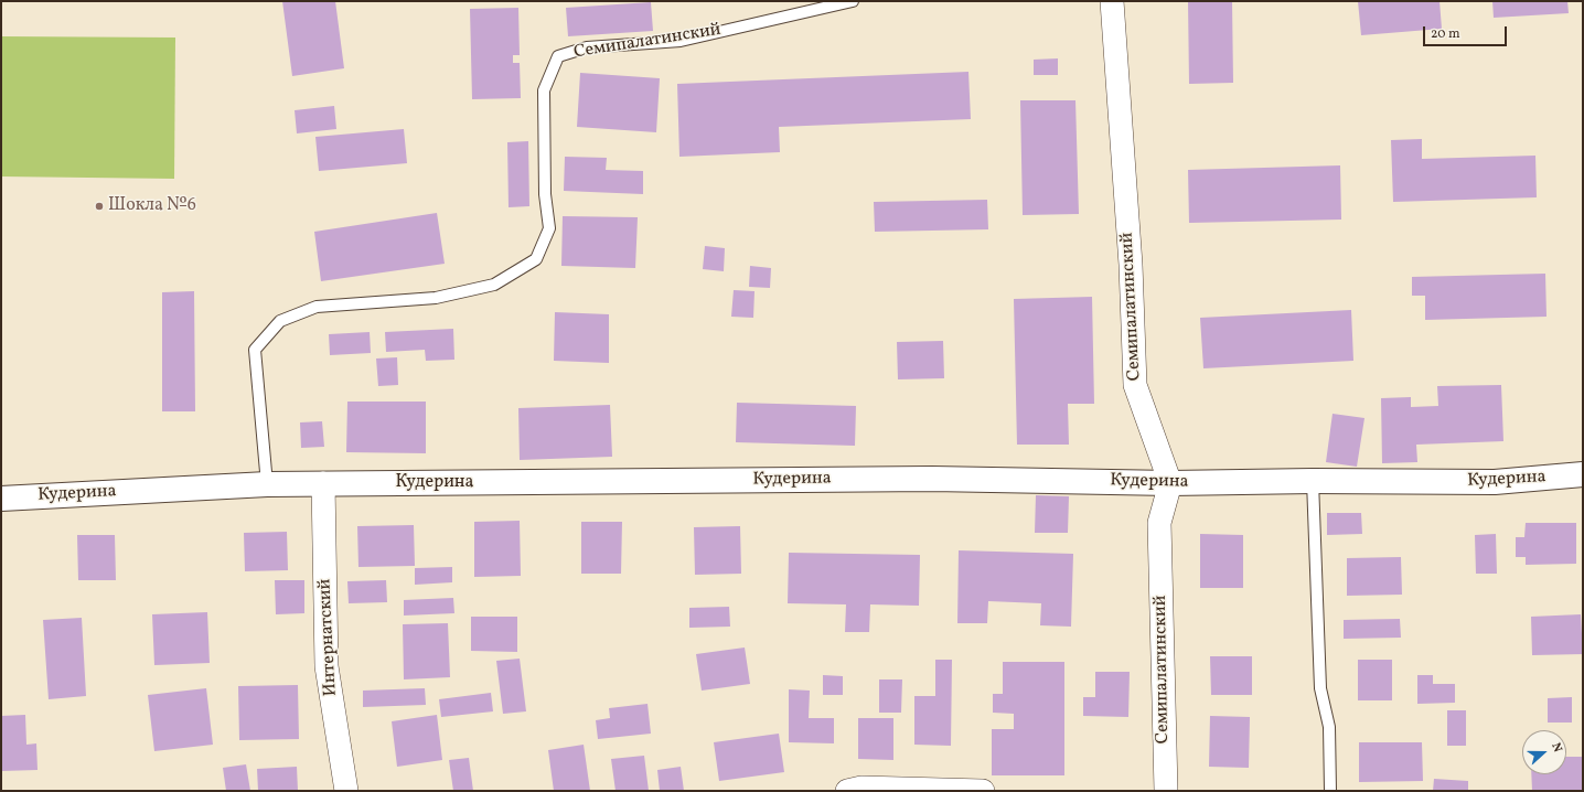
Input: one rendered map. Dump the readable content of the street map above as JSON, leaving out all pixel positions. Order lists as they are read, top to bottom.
{
  "streets": {
    "street": ["Семипалатинский", "Кудерина", "Интернатский"]
  },
  "crossings": [
    ["Семипалатинский", "Кудерина"],
    ["Кудерина", "Интернатский"]
  ],
  "places": ["Шокла №6"],
  "scale_bar": "20 m",
  "north": "right"
}
